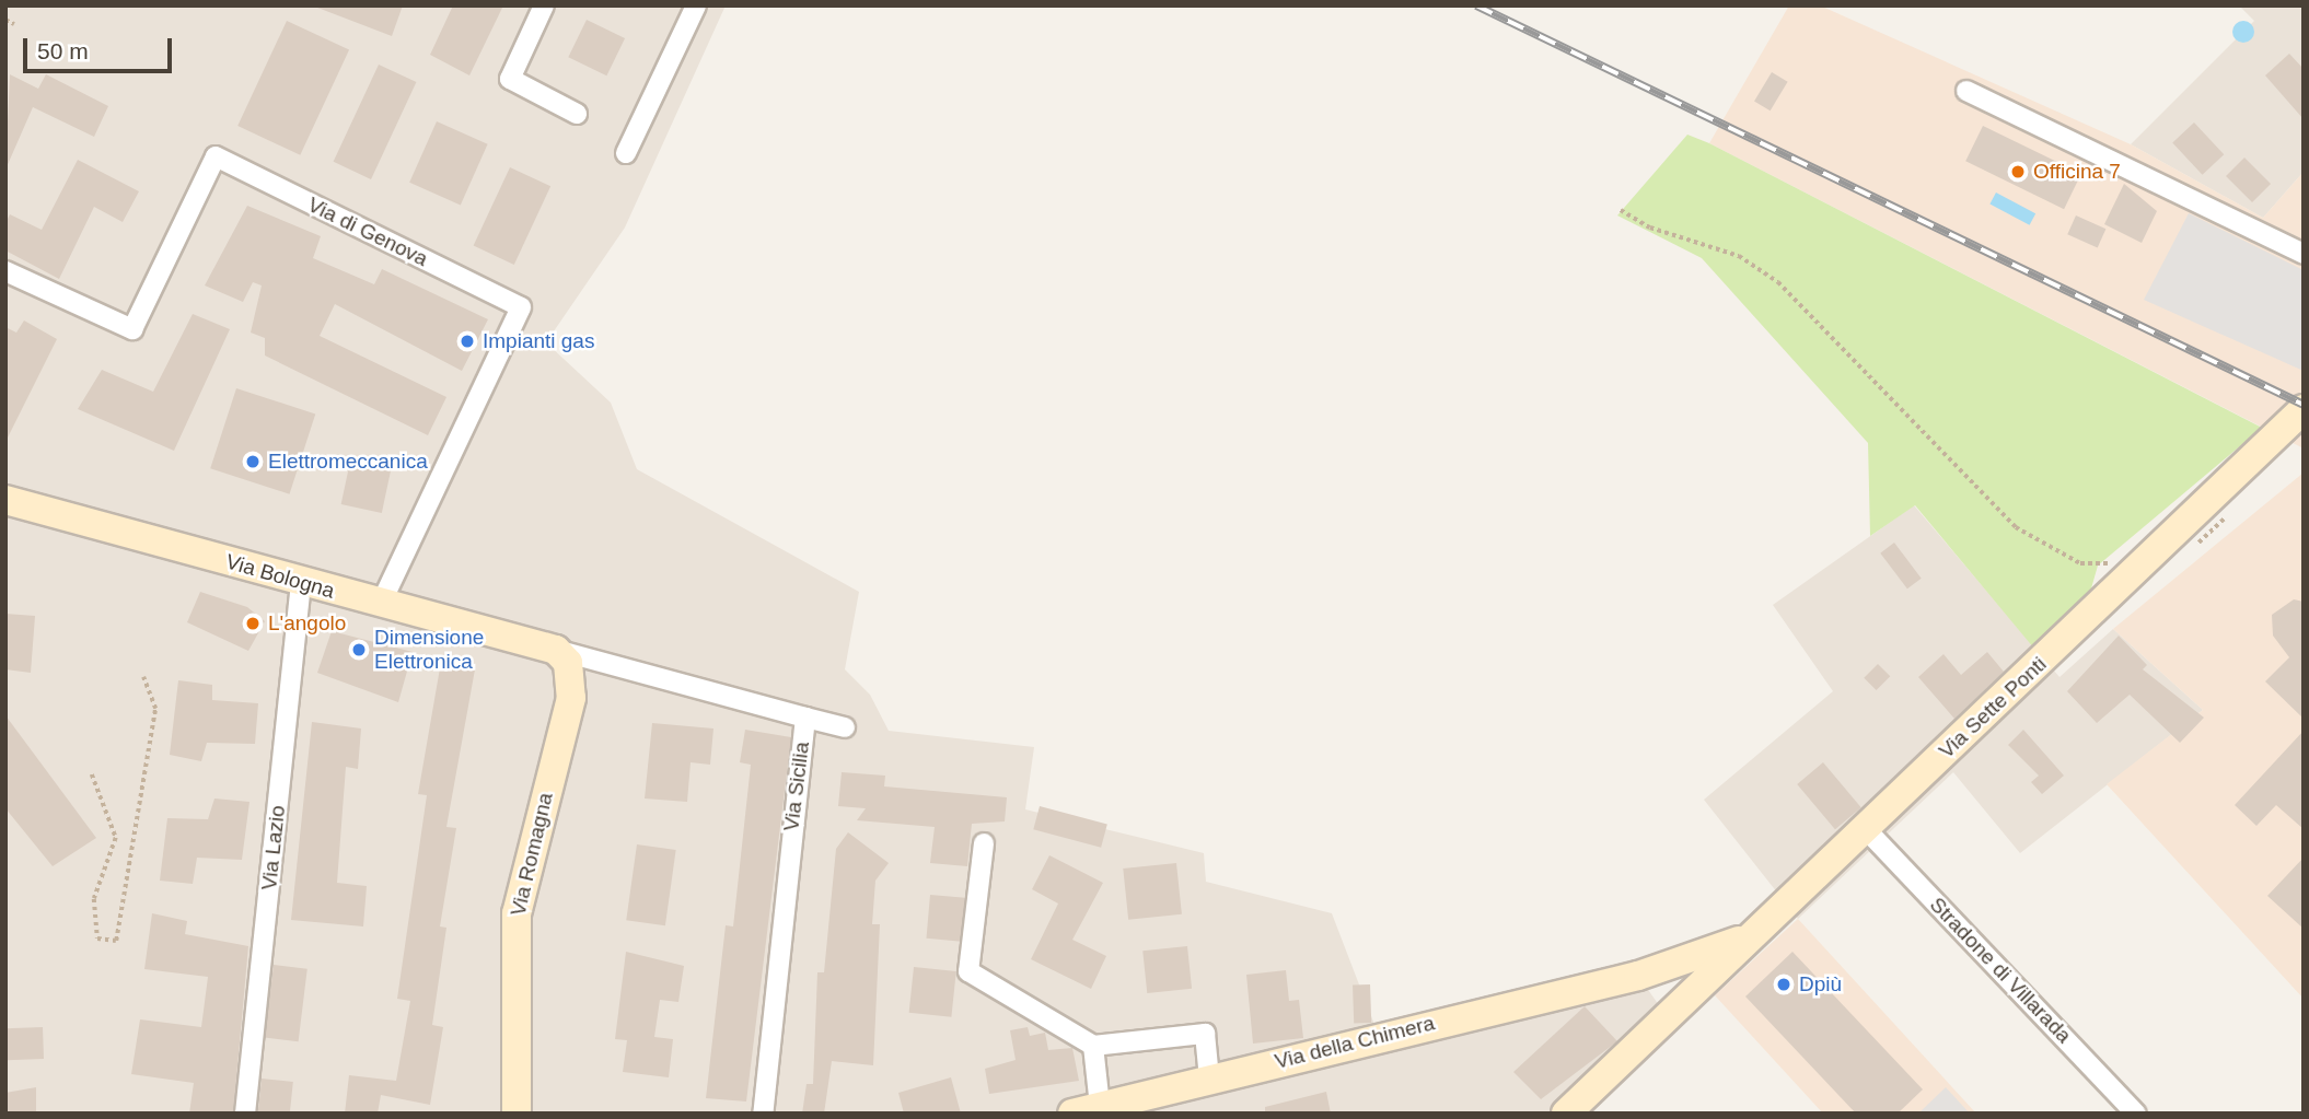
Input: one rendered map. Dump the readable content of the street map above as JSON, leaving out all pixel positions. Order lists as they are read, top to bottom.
{
  "streets": {
    "main road": [
      "Via Bologna",
      "Via Sette Ponti",
      "Via Romagna",
      "Via della Chimera"
    ],
    "street": [
      "Via di Genova",
      "Via Sicilia",
      "Via Lazio",
      "Stradone di Villarada"
    ]
  },
  "crossings": [
    ["Via di Genova", "Via Bologna"],
    ["Via Bologna", "Via Sicilia"],
    ["Via Bologna", "Via Lazio"],
    ["Via Bologna", "Via Romagna"],
    ["Via Sette Ponti", "Stradone di Villarada"],
    ["Via Sette Ponti", "Via della Chimera"],
    ["Via Sicilia", "Via Romagna"]
  ],
  "places": [
    "Officina 7",
    "Impianti gas",
    "Elettromeccanica",
    "L'angolo",
    "Dimensione Elettronica",
    "Dpiù"
  ],
  "scale_bar": "50 m"
}
